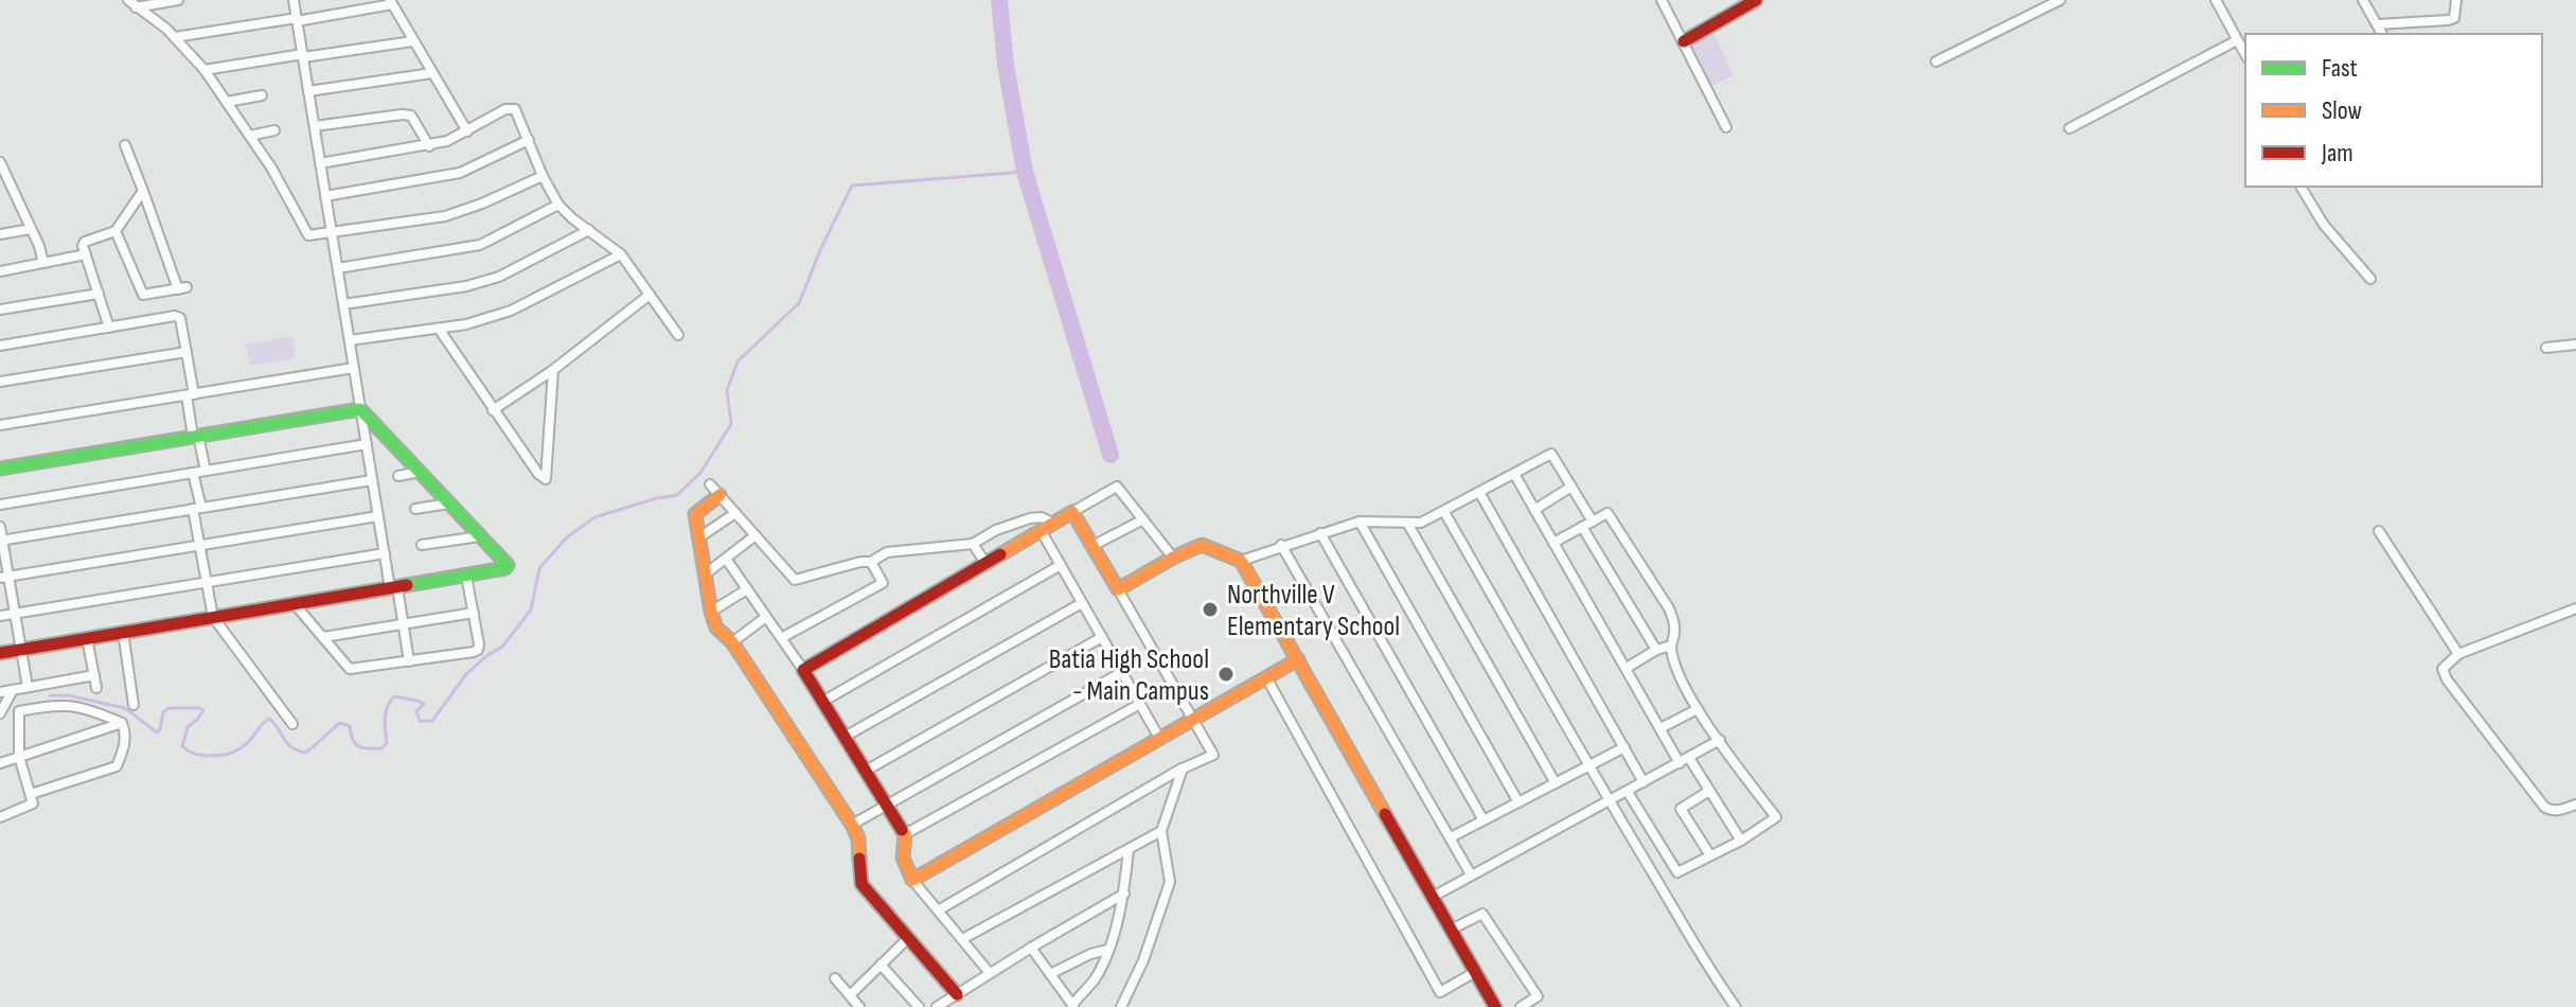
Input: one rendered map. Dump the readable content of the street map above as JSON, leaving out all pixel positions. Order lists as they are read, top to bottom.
{
  "places": ["Northville V Elementary School", "Batia High School - Main Campus"],
  "legend": ["Fast", "Slow", "Jam"]
}
